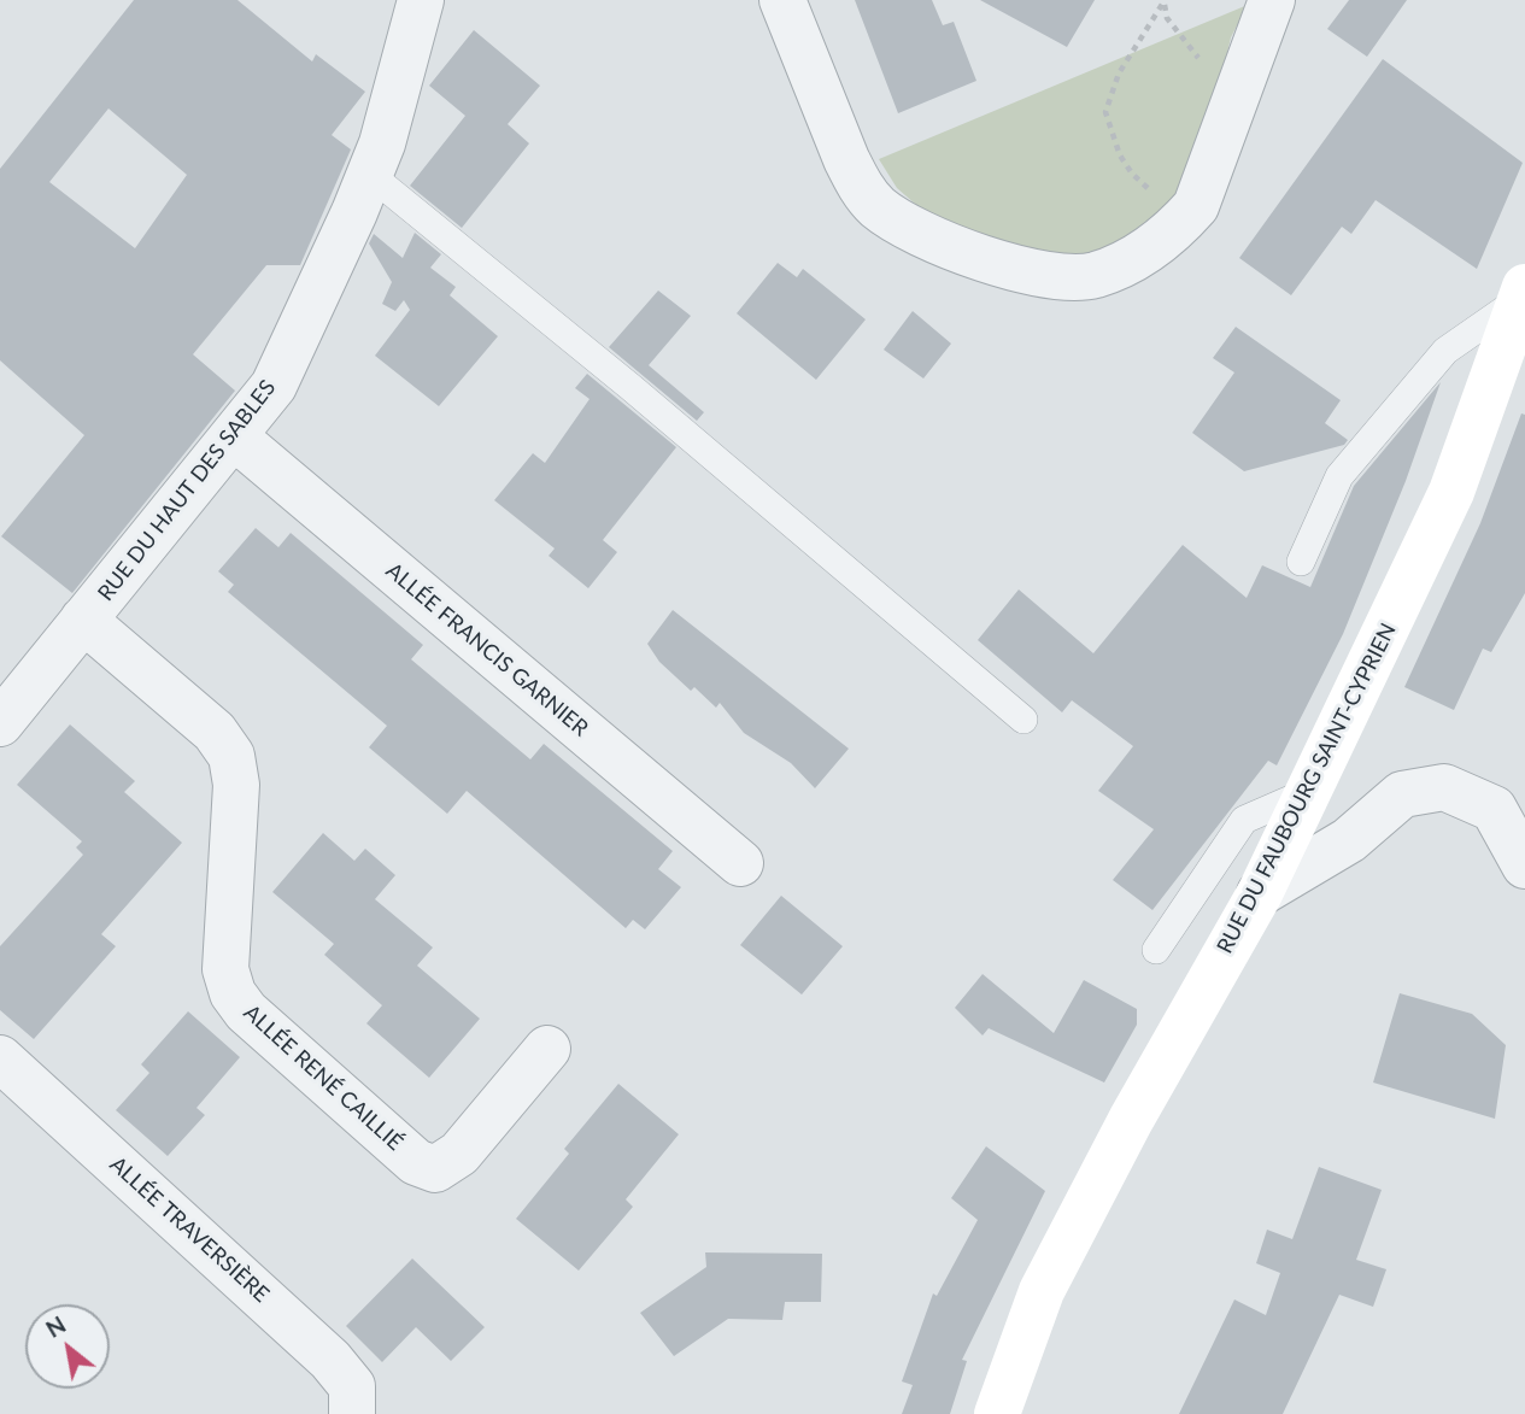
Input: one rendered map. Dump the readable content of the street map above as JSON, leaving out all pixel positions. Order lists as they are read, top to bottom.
{
  "streets": {
    "street": [
      "RUE DU HAUT DES SABLES",
      "ALLÉE FRANCIS GARNIER",
      "RUE DU FAUBOURG SAINT-CYPRIEN",
      "ALLÉE RENÉ CAILLIÉ",
      "ALLÉE TRAVERSIÈRE"
    ]
  },
  "crossings": [
    ["RUE DU HAUT DES SABLES", "ALLÉE FRANCIS GARNIER"],
    ["RUE DU HAUT DES SABLES", "ALLÉE RENÉ CAILLIÉ"]
  ],
  "north": "top left"
}
